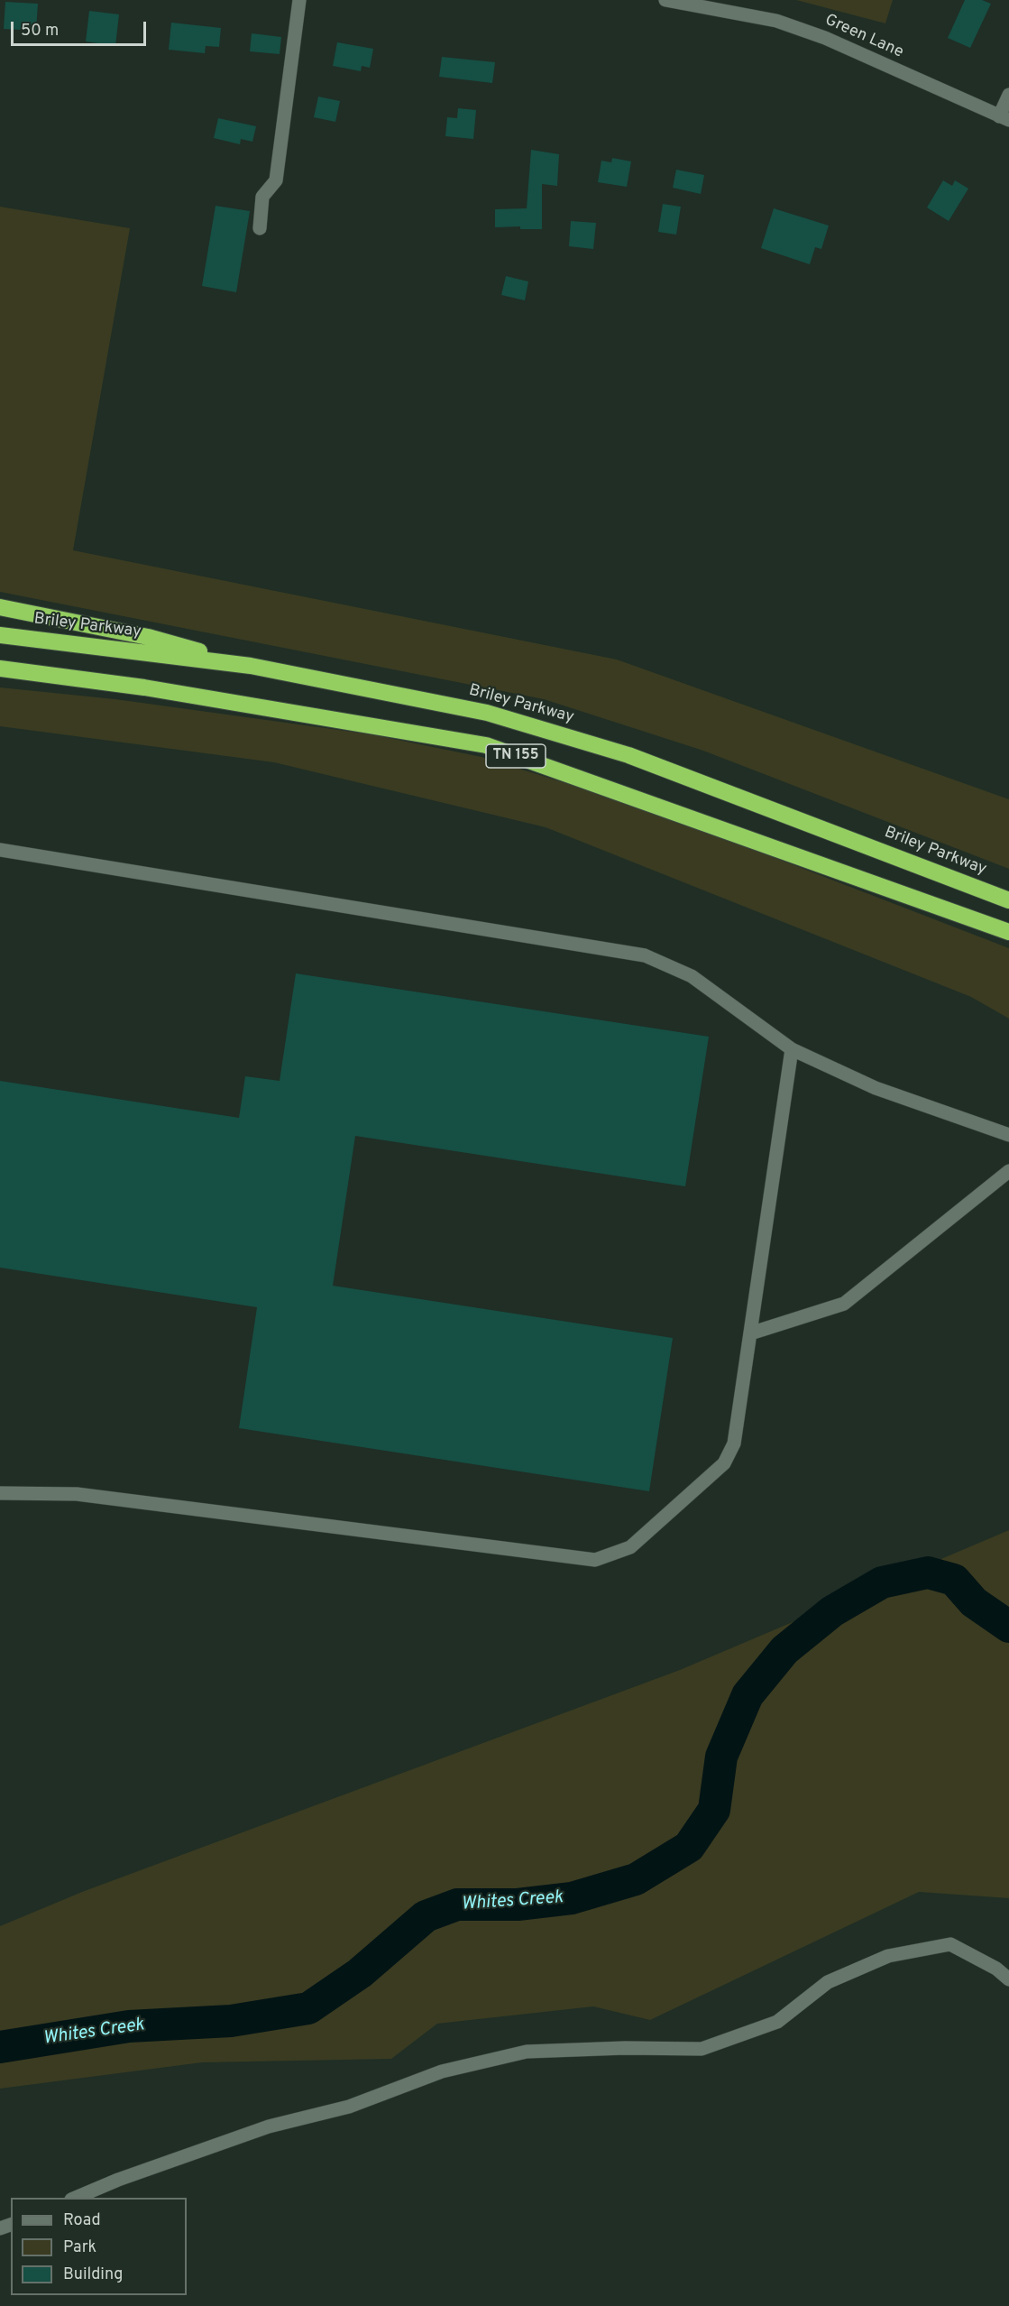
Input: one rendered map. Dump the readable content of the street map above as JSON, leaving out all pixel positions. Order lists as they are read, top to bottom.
{
  "streets": {
    "highway": ["Briley Parkway", "TN 155"],
    "street": ["Green Lane"]
  },
  "water": ["Whites Creek"],
  "legend": ["Road", "Park", "Building"],
  "scale_bar": "50 m"
}
